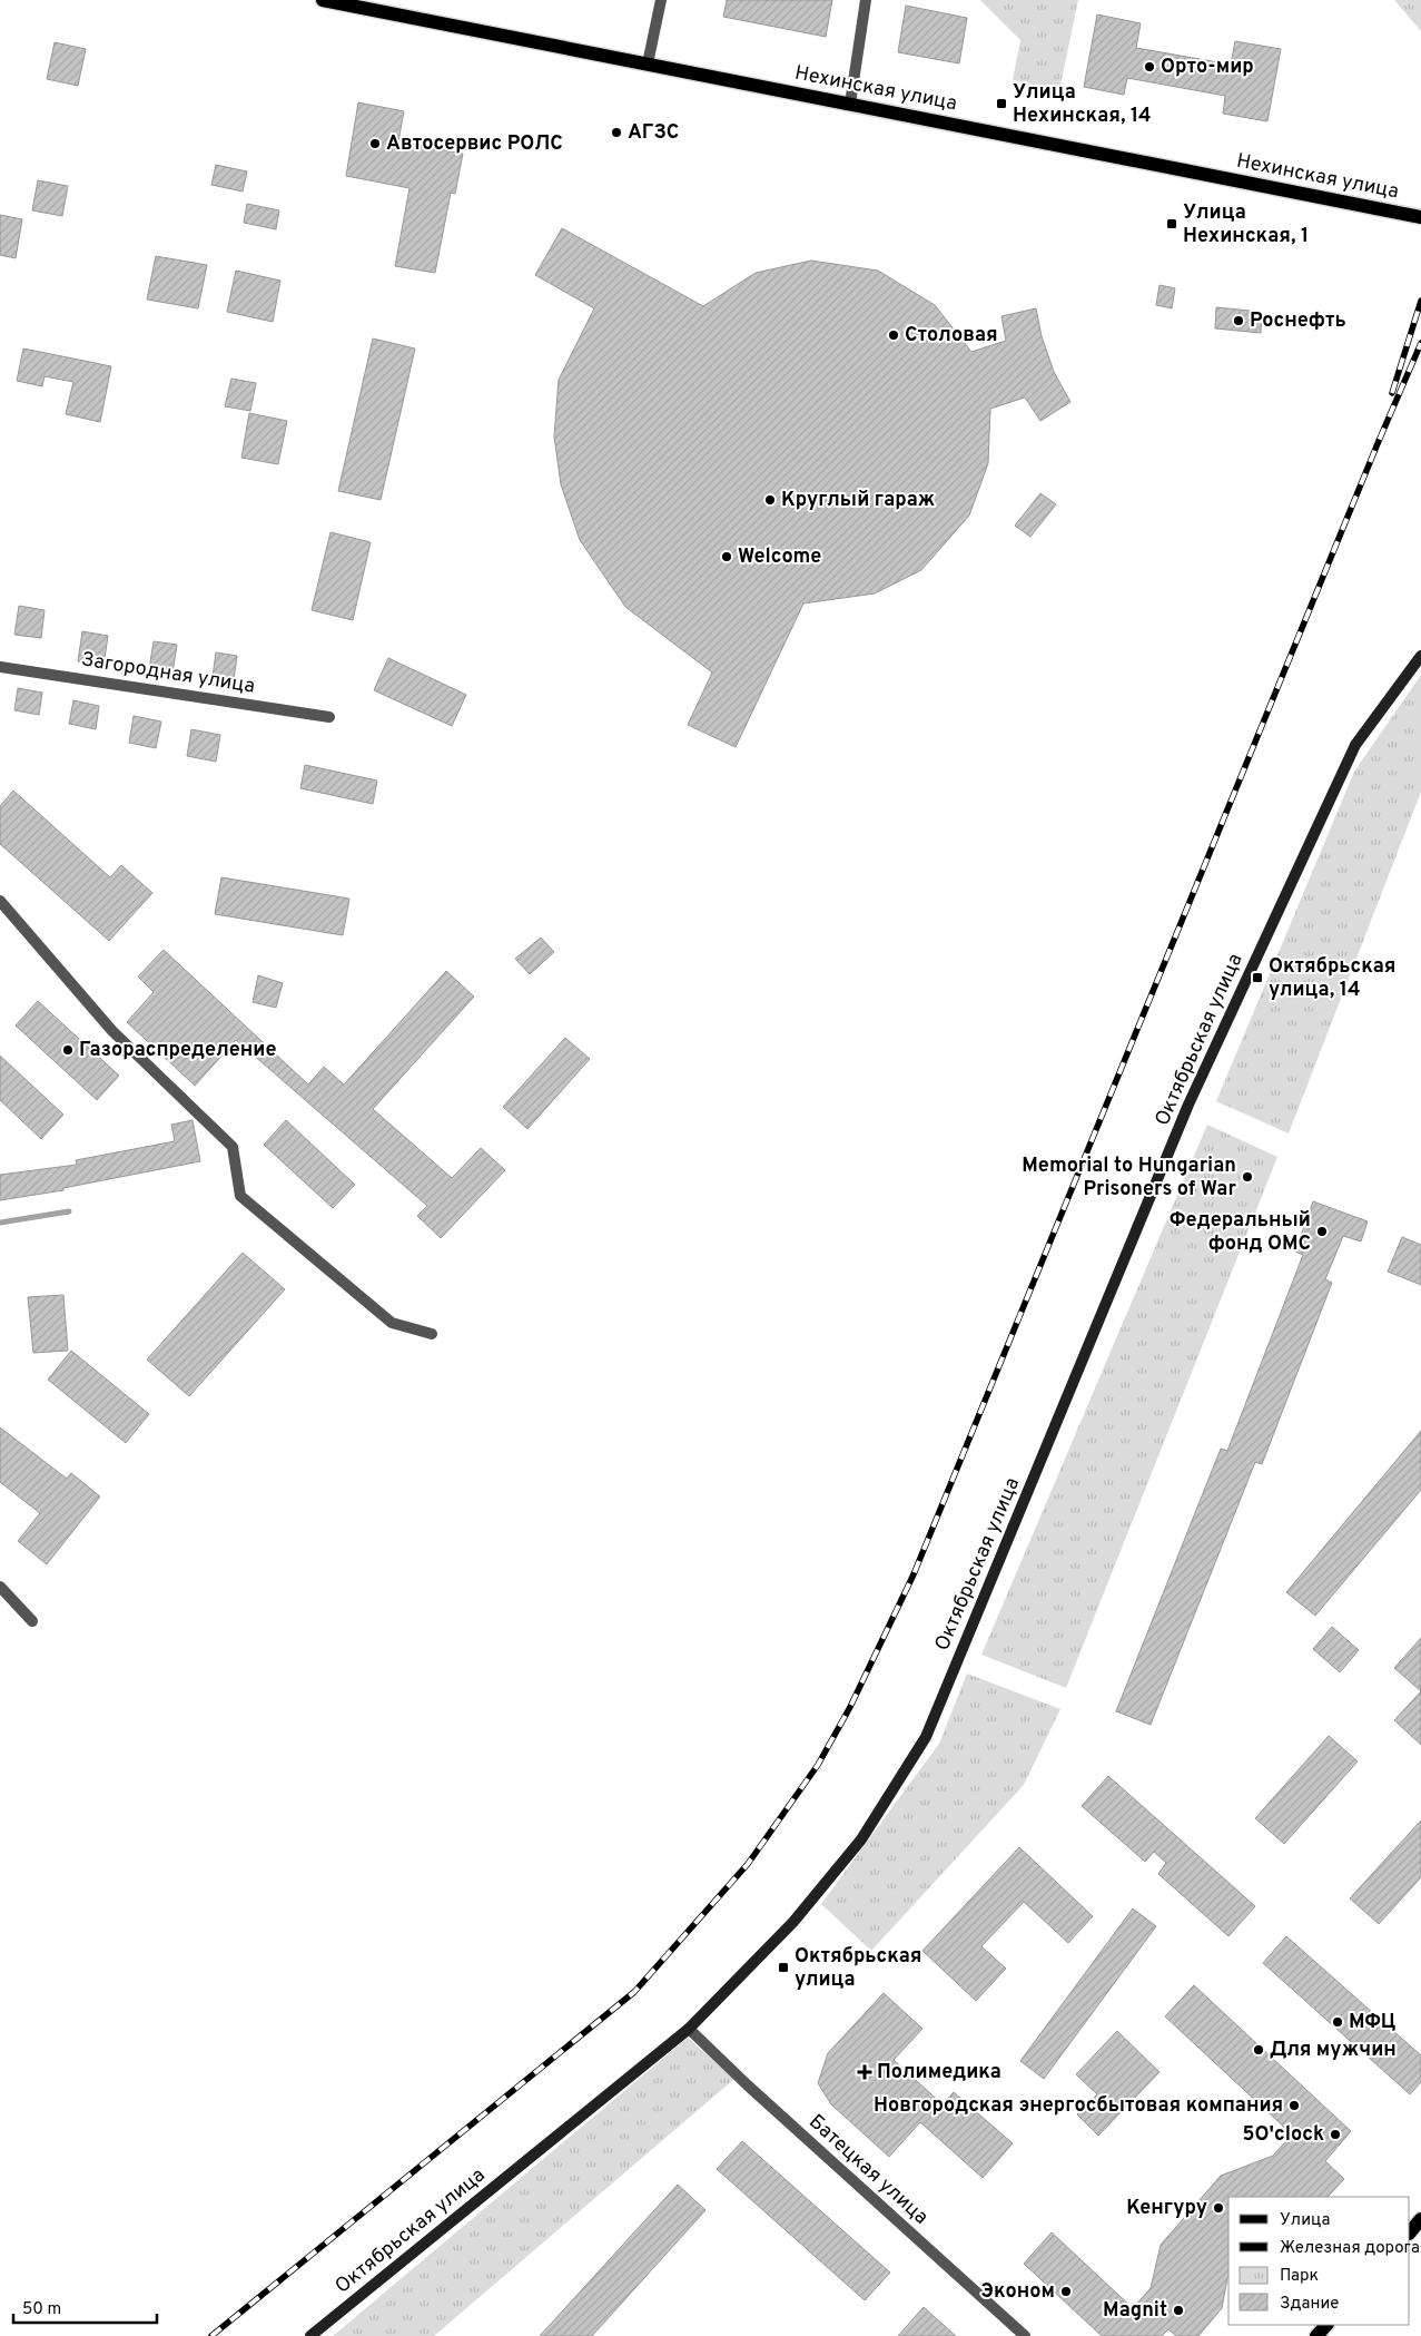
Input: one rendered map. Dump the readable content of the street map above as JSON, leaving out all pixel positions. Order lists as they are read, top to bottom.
{
  "streets": {
    "main road": ["Нехинская улица", "Октябрьская улица"],
    "street": ["Загородная улица", "Батецкая улица"]
  },
  "crossings": [
    ["Октябрьская улица", "Батецкая улица"]
  ],
  "places": {
    "other": [
      "Орто-мир",
      "АГЗС",
      "Автосервис РОЛС",
      "Роснефть",
      "Столовая",
      "Круглый гараж",
      "Welcome",
      "Газораспределение",
      "Memorial to Hungarian Prisoners of War",
      "Федеральный фонд ОМС",
      "МФЦ",
      "Для мужчин",
      "Новгородская энергосбытовая компания",
      "5O'clock",
      "Кенгуру",
      "Эконом",
      "Magnit"
    ],
    "transit": [
      "Улица Нехинская, 14",
      "Улица Нехинская, 1",
      "Октябрьская улица, 14",
      "Октябрьская улица"
    ],
    "health": ["Полимедика"]
  },
  "legend": [
    "Улица",
    "Железная дорога",
    "Парк",
    "Здание"
  ],
  "scale_bar": "50 m"
}
